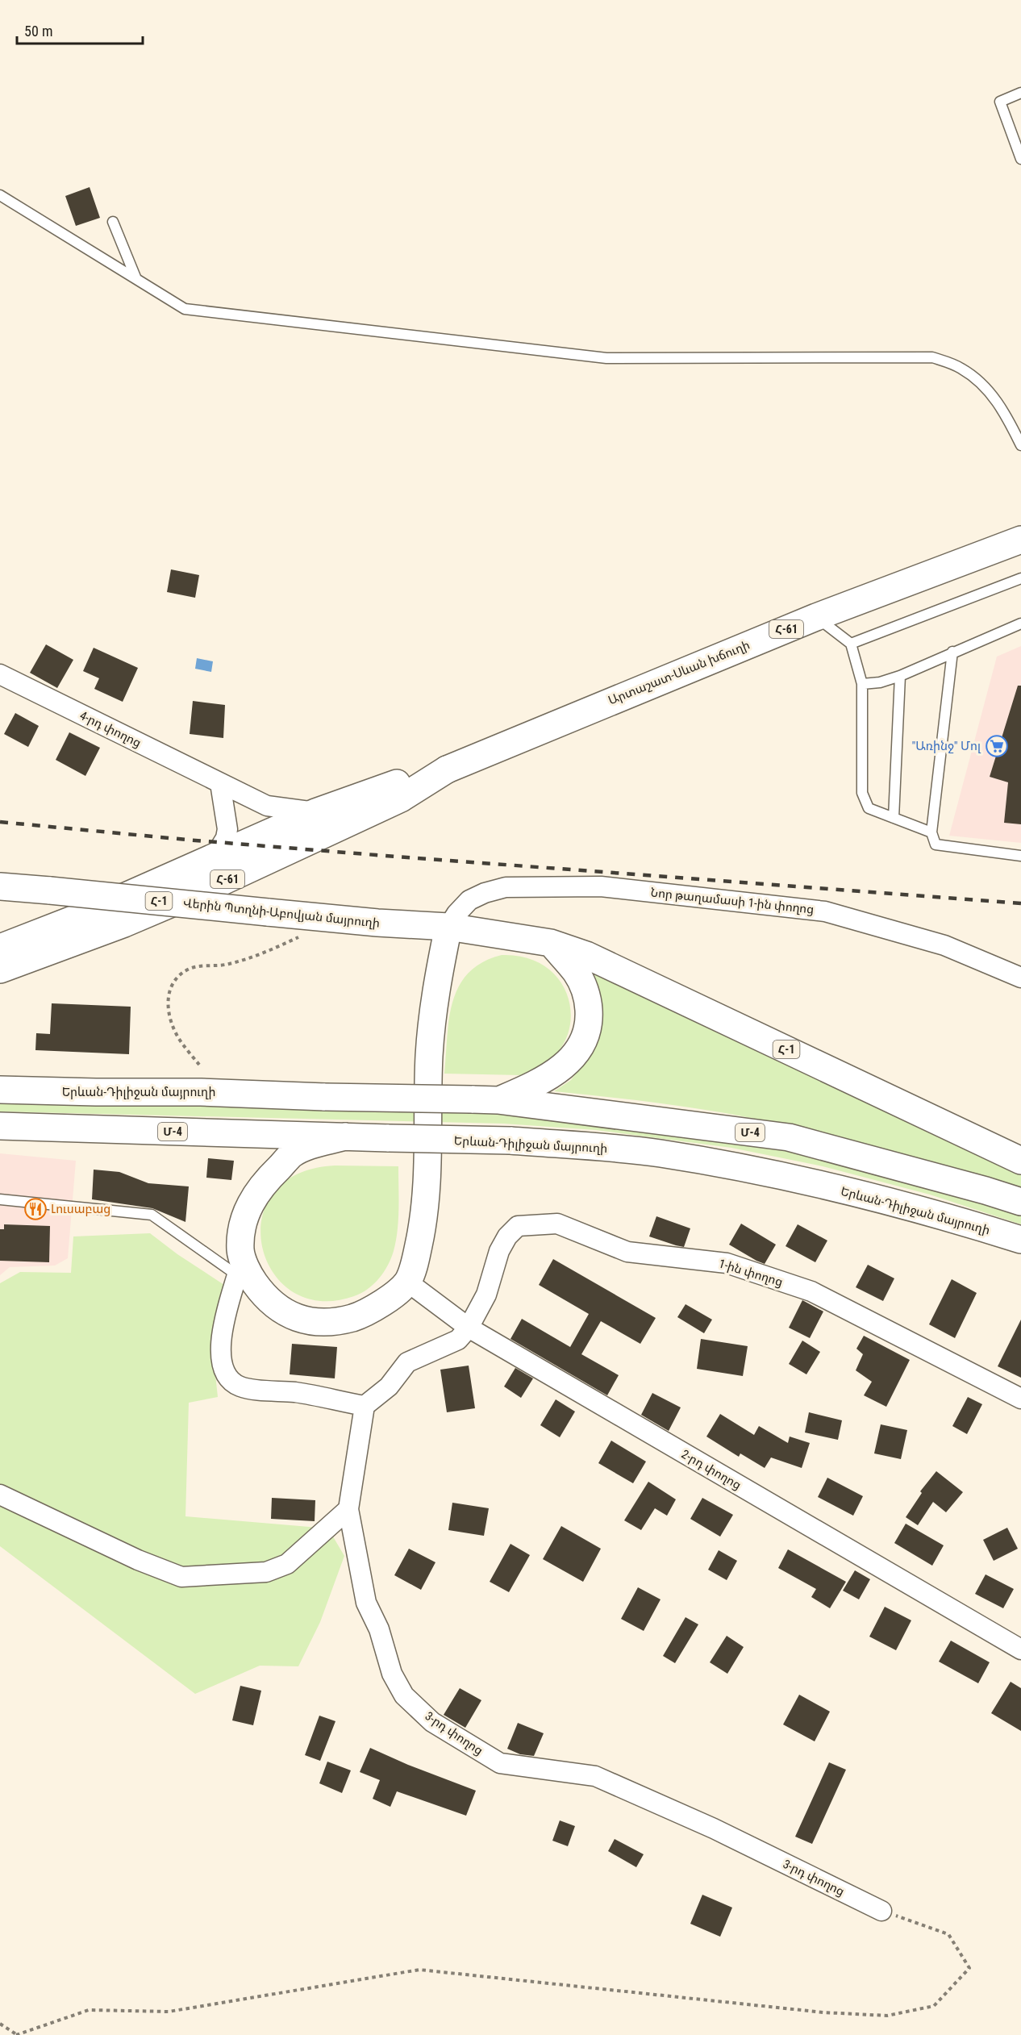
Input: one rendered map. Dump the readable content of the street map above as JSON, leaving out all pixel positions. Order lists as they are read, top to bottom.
{
  "streets": {
    "main road": [
      "Հ-61",
      "Արտաշատ-Սևան խճուղի",
      "Հ-1",
      "Վերին Պտղնի-Աբովյան մայրուղի",
      "Երևան-Դիլիջան մայրուղի",
      "Մ-4"
    ],
    "street": [
      "4-րդ փողոց",
      "Նոր թաղամասի 1-ին փողոց",
      "1-ին փողոց",
      "2-րդ փողոց",
      "3-րդ փողոց"
    ]
  },
  "crossings": [
    ["Հ-61", "Արտաշատ-Սևան խճուղի"],
    ["Հ-61", "4-րդ փողոց"],
    ["Հ-1", "Նոր թաղամասի 1-ին փողոց"],
    ["Հ-1", "Վերին Պտղնի-Աբովյան մայրուղի"],
    ["Նոր թաղամասի 1-ին փողոց", "Վերին Պտղնի-Աբովյան մայրուղի"],
    ["1-ին փողոց", "2-րդ փողոց"]
  ],
  "places": {
    "supermarket": ["\"Առինջ\" Մոլ"],
    "restaurant": ["Լուսաբաց"]
  },
  "scale_bar": "50 m"
}
